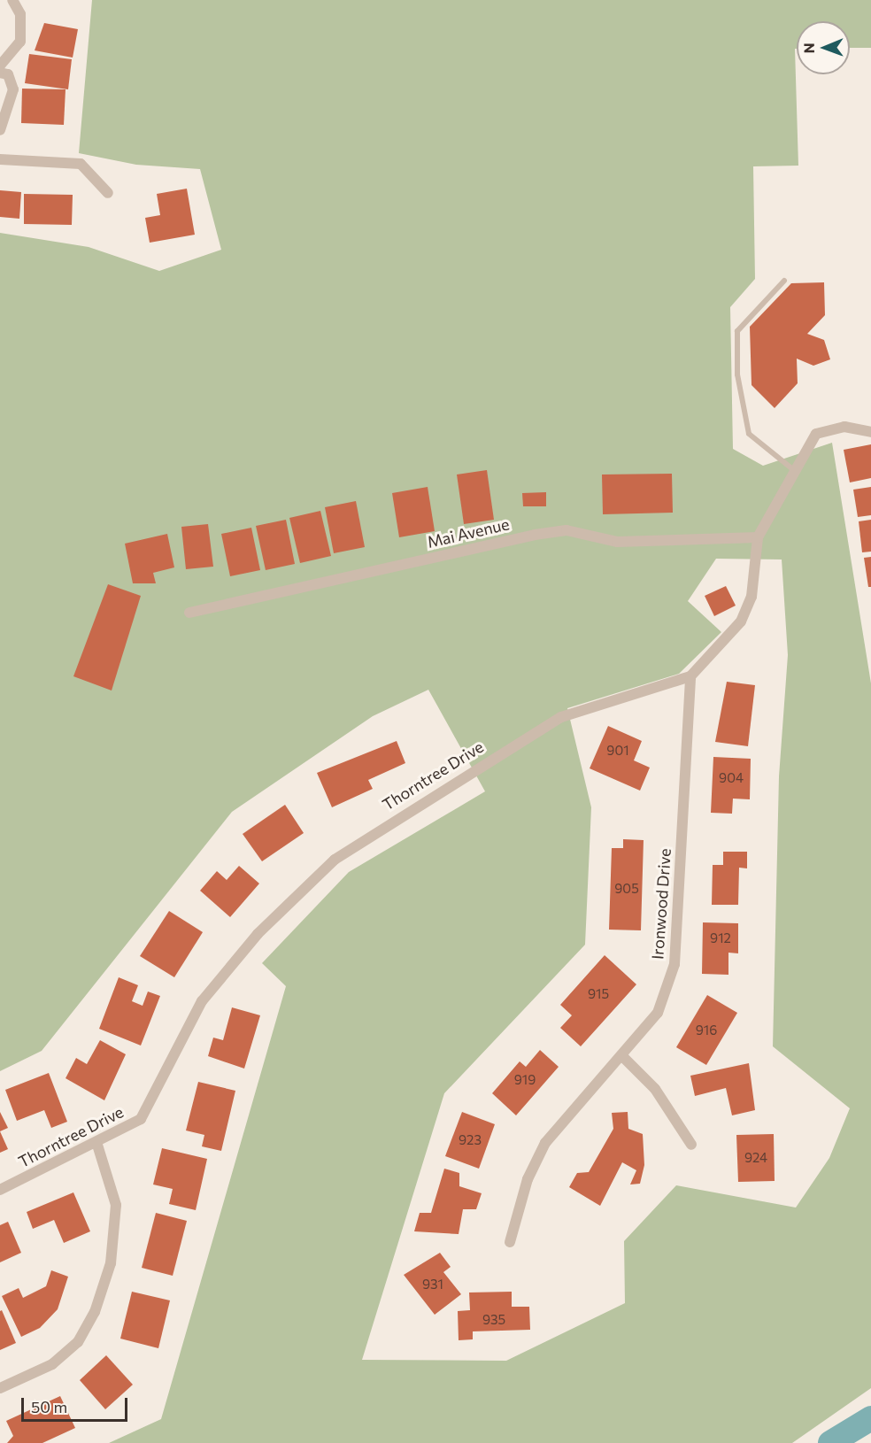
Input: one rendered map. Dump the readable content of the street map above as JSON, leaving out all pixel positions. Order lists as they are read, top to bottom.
{
  "streets": {
    "street": ["Mai Avenue", "Thorntree Drive", "Ironwood Drive"]
  },
  "crossings": [
    ["Mai Avenue", "Thorntree Drive"],
    ["Thorntree Drive", "Ironwood Drive"]
  ],
  "house_numbers": [
    "901",
    "904",
    "905",
    "912",
    "915",
    "916",
    "919",
    "923",
    "924",
    "931",
    "935"
  ],
  "scale_bar": "50 m",
  "north": "left"
}
